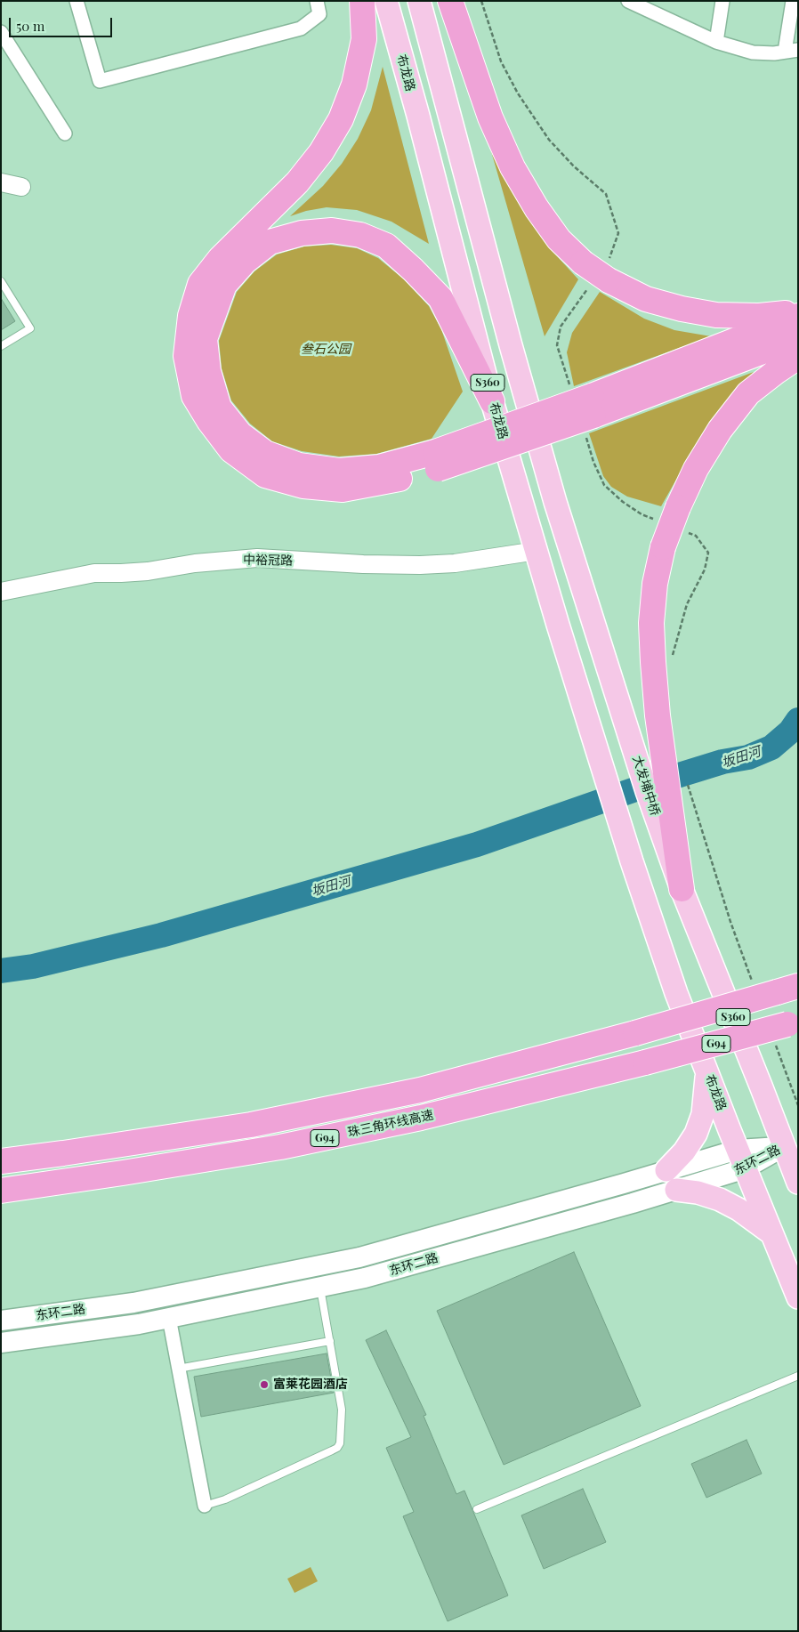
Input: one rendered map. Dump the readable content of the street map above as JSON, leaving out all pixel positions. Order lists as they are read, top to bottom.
{
  "streets": {
    "highway": ["G94", "珠三角环线高速"],
    "main road": [
      "布龙路",
      "S360",
      "大发埔中桥",
      "东环二路"
    ],
    "street": ["中裕冠路"]
  },
  "crossings": [
    ["布龙路", "中裕冠路"],
    ["布龙路", "东环二路"],
    ["S360", "大发埔中桥"],
    ["S360", "东环二路"]
  ],
  "water": ["坂田河"],
  "parks": ["叁石公园"],
  "places": ["富莱花园酒店"],
  "scale_bar": "50 m"
}
